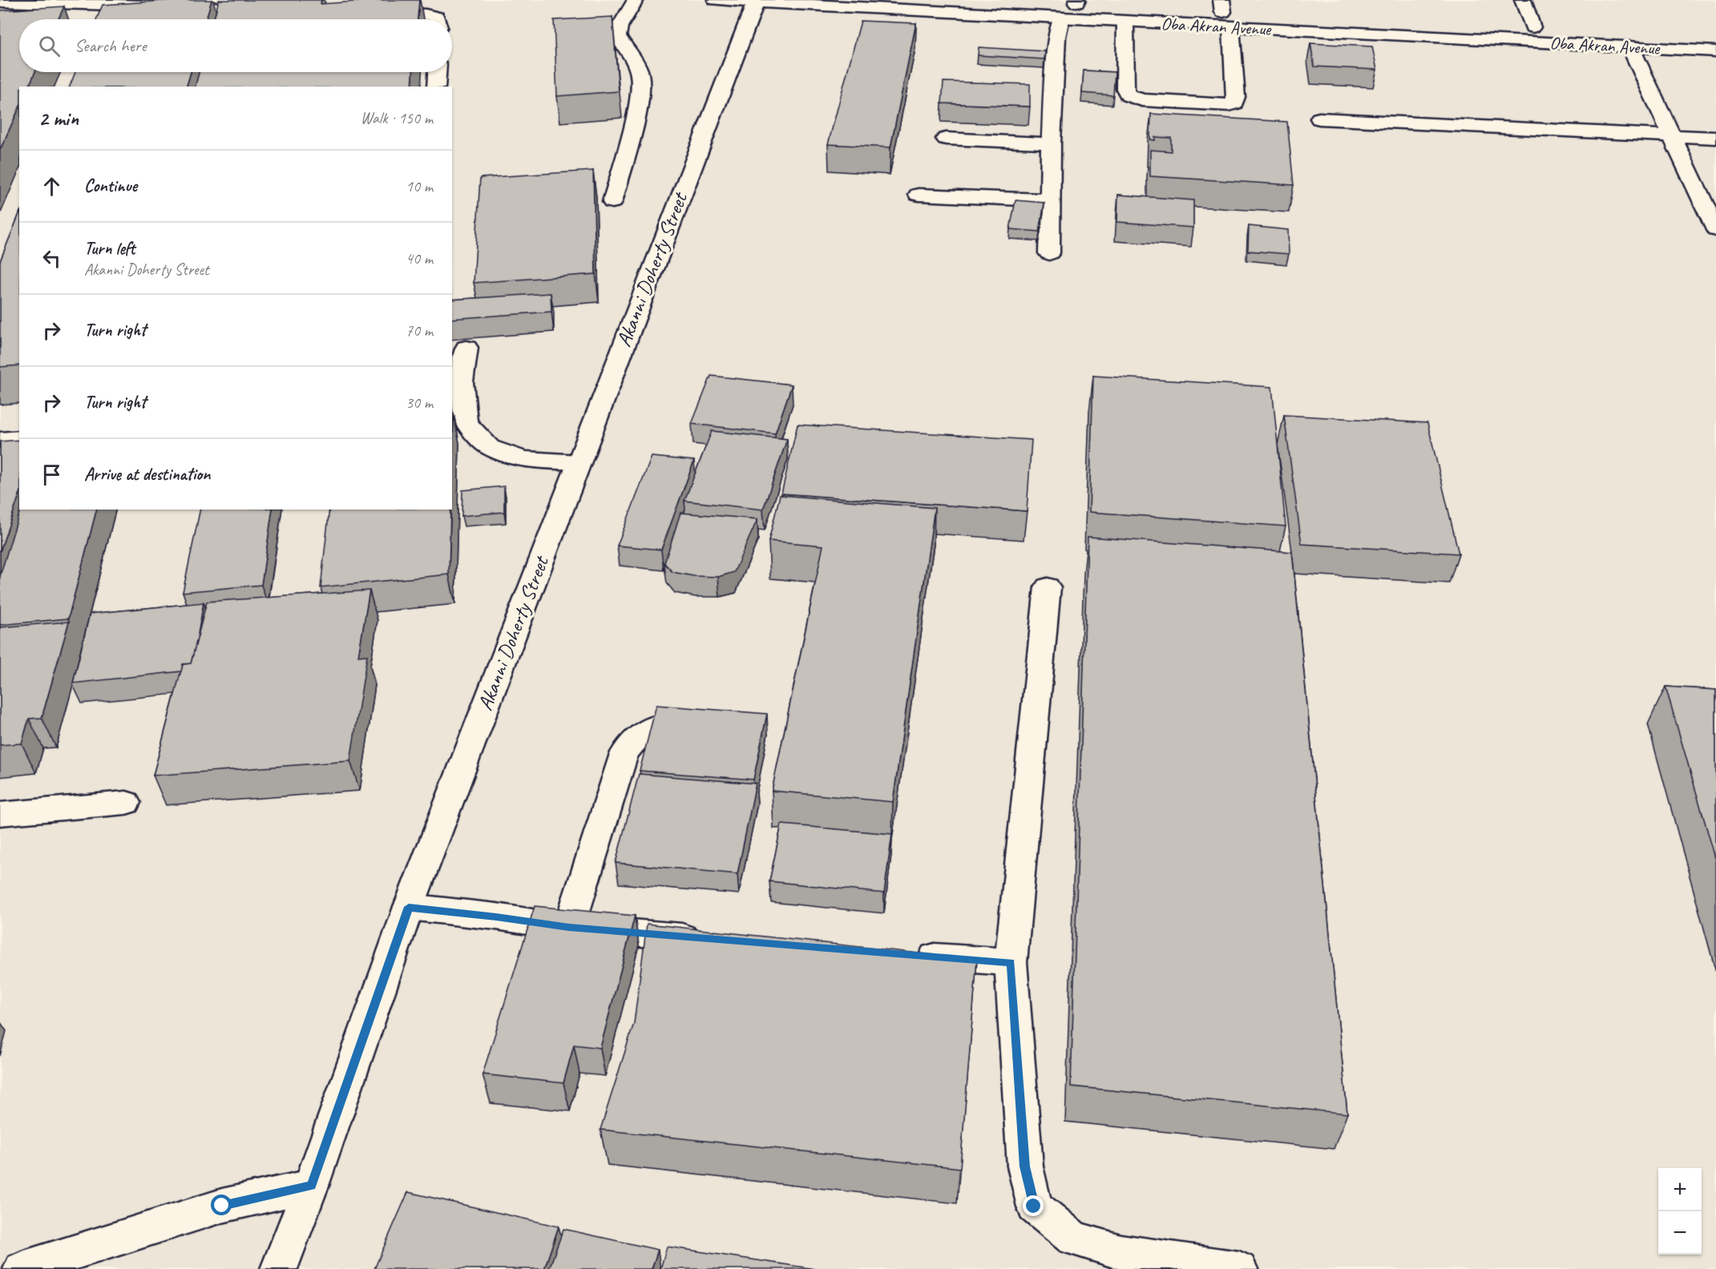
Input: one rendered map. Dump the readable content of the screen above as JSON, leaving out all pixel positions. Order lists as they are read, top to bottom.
{
  "streets": {
    "main road": ["Oba Akran Avenue", "Akanni Doherty Street"]
  },
  "crossings": [
    ["Oba Akran Avenue", "Akanni Doherty Street"]
  ],
  "page": {
    "search": "Search here",
    "heading": ["2 min", "Walk · 150 m"],
    "list": [
      ["Continue", "10 m"],
      ["Turn left", "Akanni Doherty Street", "40 m"],
      ["Turn right", "70 m"],
      ["Turn right", "30 m"],
      "Arrive at destination"
    ],
    "map_buttons": ["+", "−"]
  }
}
